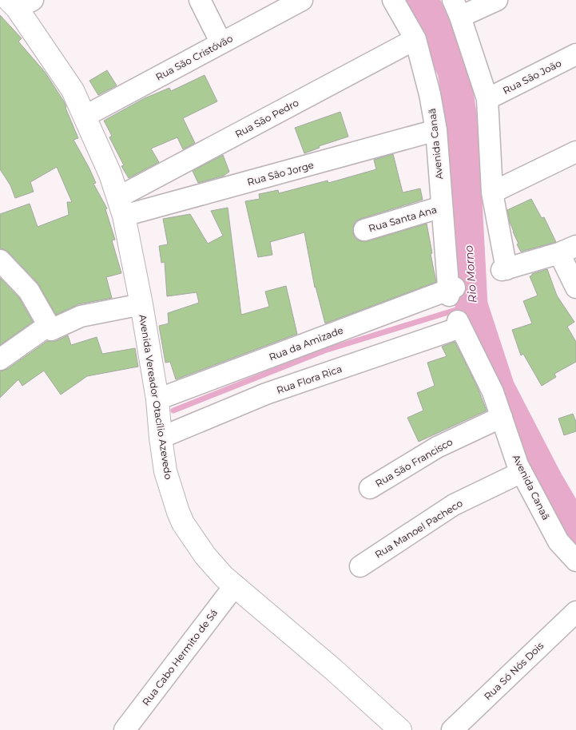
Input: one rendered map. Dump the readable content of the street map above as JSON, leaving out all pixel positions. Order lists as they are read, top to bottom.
{
  "streets": {
    "main road": ["Avenida Vereador Otacílio Azevedo"],
    "street": [
      "Rua São Cristóvão",
      "Rua São João",
      "Rua São Pedro",
      "Avenida Canaã",
      "Rua São Jorge",
      "Rua Santa Ana",
      "Rua da Amizade",
      "Rua Flora Rica",
      "Rua São Francisco",
      "Rua Manoel Pacheco",
      "Rua Cabo Hermito de Sá",
      "Rua Só Nós Dois"
    ]
  },
  "crossings": [
    ["Rua São Cristóvão", "Avenida Vereador Otacílio Azevedo"],
    ["Rua São Pedro", "Avenida Canaã"],
    ["Rua São Pedro", "Rua São Jorge"],
    ["Rua São Pedro", "Avenida Vereador Otacílio Azevedo"],
    ["Avenida Canaã", "Rua São Jorge"],
    ["Avenida Canaã", "Rua Santa Ana"],
    ["Avenida Canaã", "Rua da Amizade"],
    ["Avenida Canaã", "Rua Flora Rica"],
    ["Avenida Canaã", "Rua São Francisco"],
    ["Avenida Canaã", "Rua Manoel Pacheco"],
    ["Rua São Jorge", "Avenida Vereador Otacílio Azevedo"],
    ["Rua da Amizade", "Avenida Vereador Otacílio Azevedo"],
    ["Rua Flora Rica", "Avenida Vereador Otacílio Azevedo"],
    ["Avenida Vereador Otacílio Azevedo", "Rua Cabo Hermito de Sá"]
  ],
  "water": ["Rio Morno"]
}
